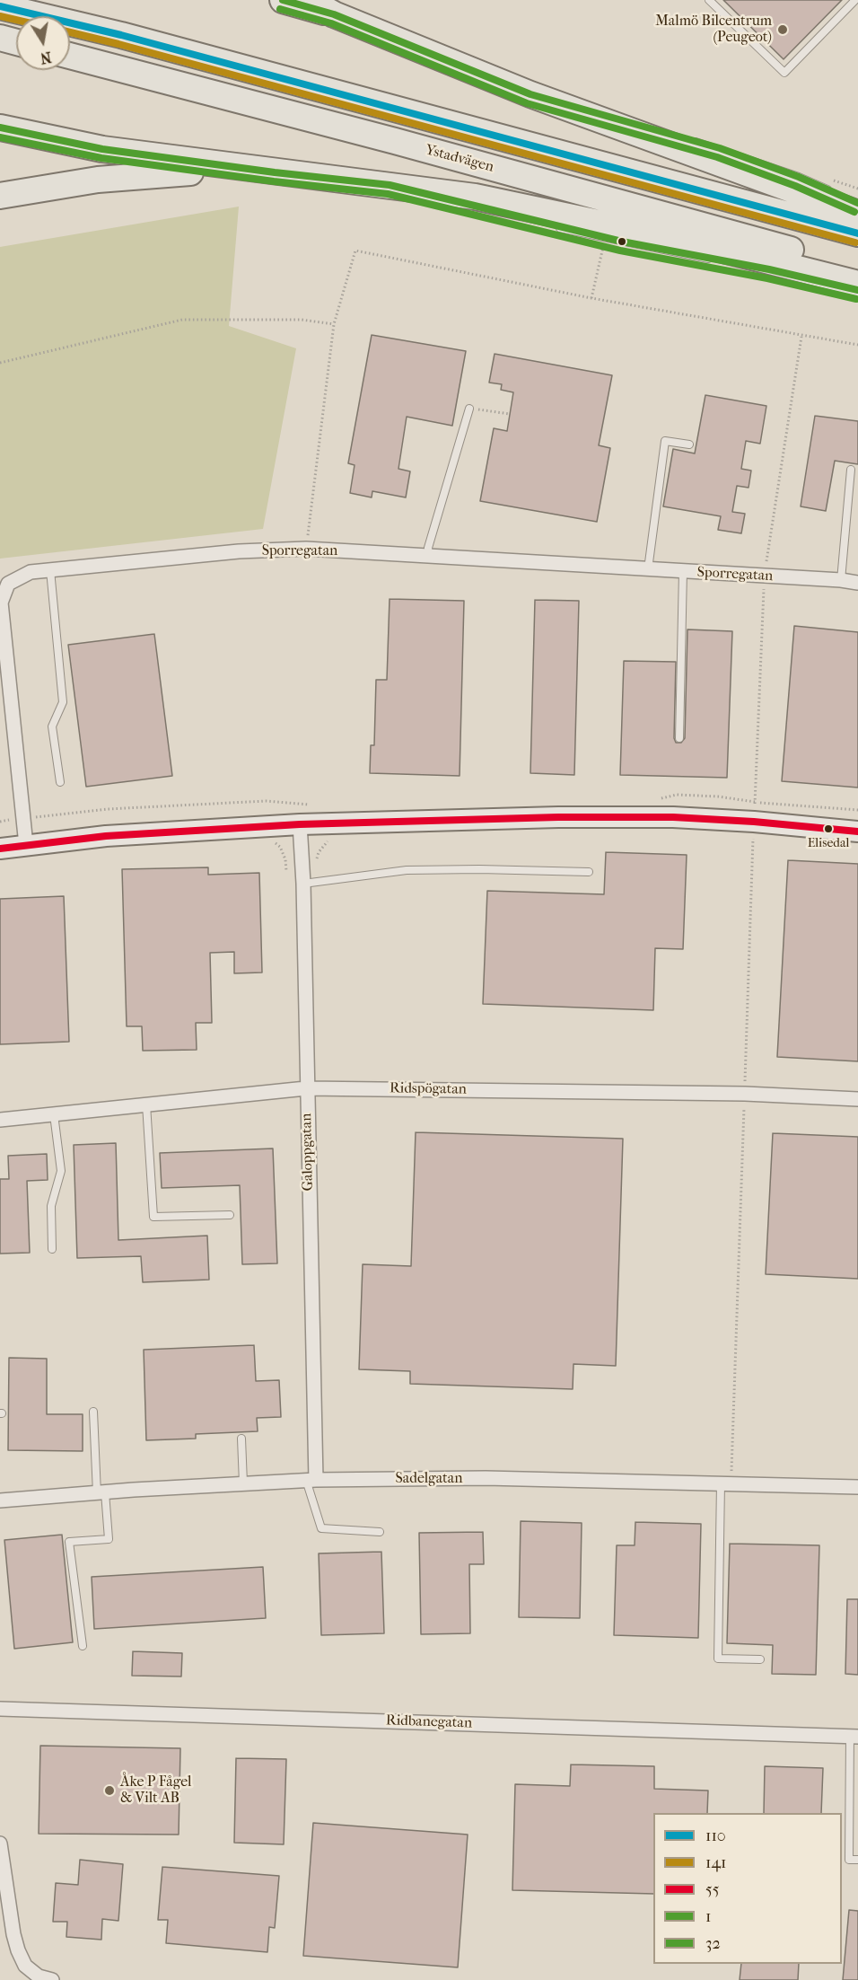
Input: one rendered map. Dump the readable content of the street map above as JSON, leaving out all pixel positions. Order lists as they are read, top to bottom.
{
  "streets": {
    "highway": ["Ystadvägen"],
    "street": [
      "Sporregatan",
      "Ridspögatan",
      "Galoppgatan",
      "Sadelgatan",
      "Ridbanegatan"
    ]
  },
  "crossings": [
    ["Ridspögatan", "Galoppgatan"],
    ["Galoppgatan", "Sadelgatan"]
  ],
  "places": ["Malmö Bilcentrum (Peugeot)", "Elisedal", "Åke P Fågel & Vilt AB"],
  "lines": [
    "transit line 1",
    "transit line 110",
    "transit line 32",
    "transit line 141",
    "transit line 55"
  ],
  "legend": [
    "110",
    "141",
    "55",
    "1",
    "32"
  ],
  "north": "bottom"
}
